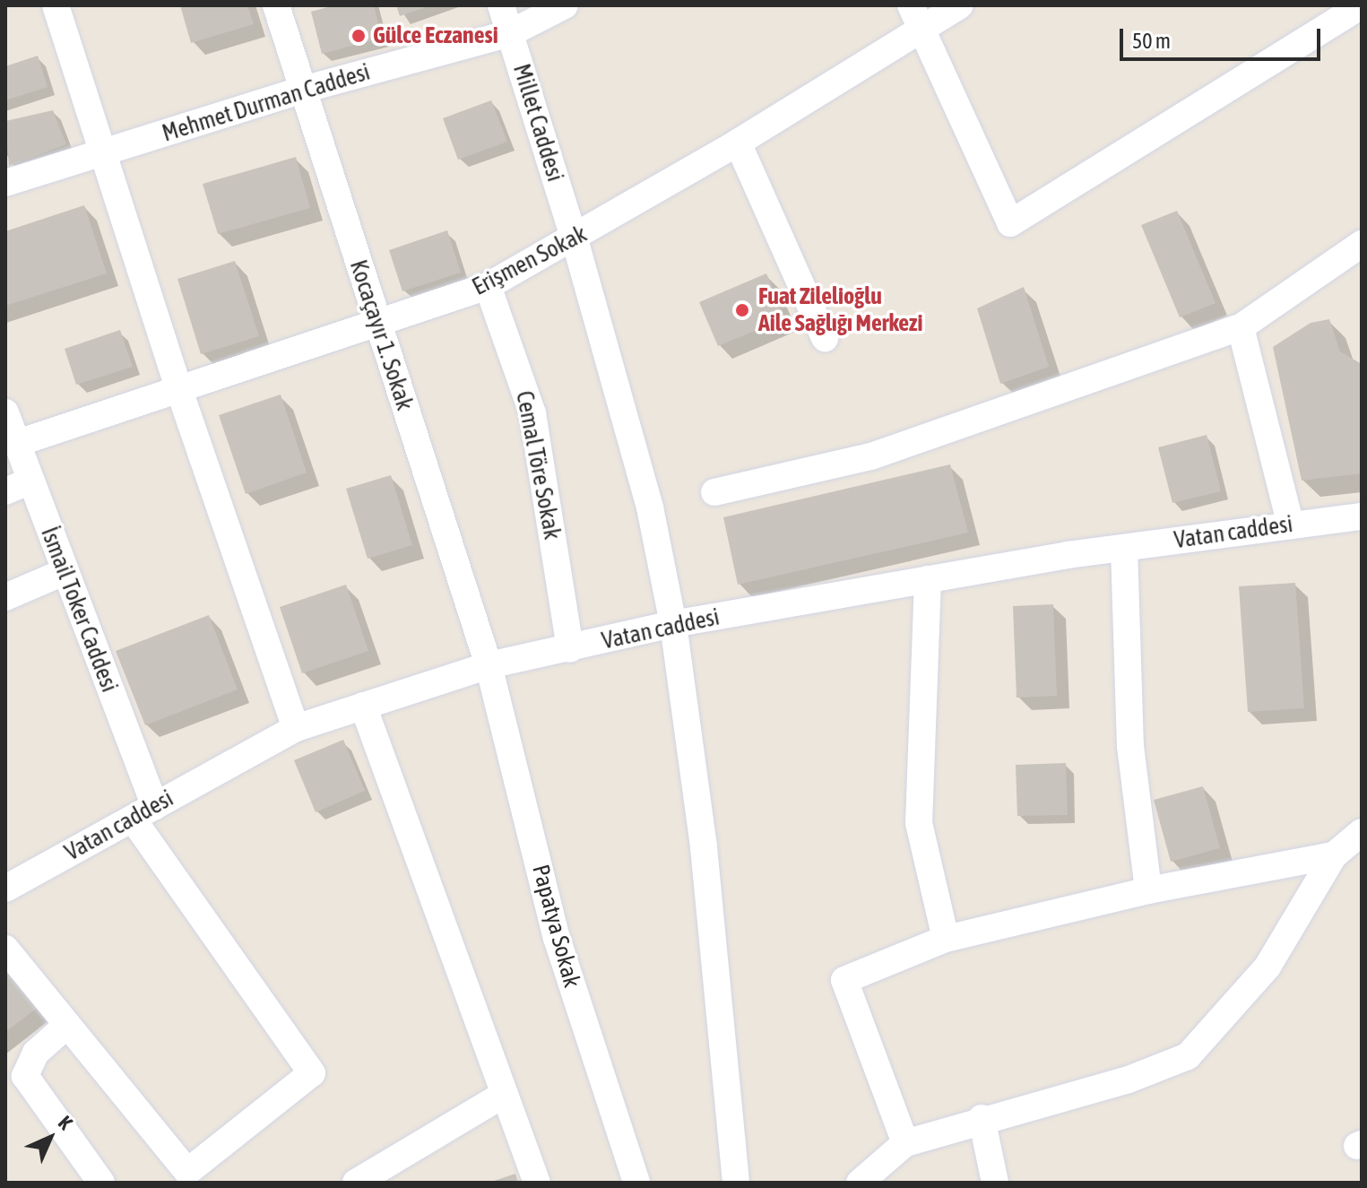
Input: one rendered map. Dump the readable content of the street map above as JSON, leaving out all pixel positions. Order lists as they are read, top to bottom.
{
  "streets": {
    "street": [
      "Mehmet Durman Caddesi",
      "Millet Caddesi",
      "Erişmen Sokak",
      "Kocaçayır 1. Sokak",
      "Cemal Töre Sokak",
      "Vatan caddesi",
      "İsmail Toker Caddesi",
      "Papatya Sokak"
    ]
  },
  "crossings": [
    ["Mehmet Durman Caddesi", "Millet Caddesi"],
    ["Mehmet Durman Caddesi", "Kocaçayır 1. Sokak"],
    ["Millet Caddesi", "Erişmen Sokak"],
    ["Millet Caddesi", "Vatan caddesi"],
    ["Erişmen Sokak", "Kocaçayır 1. Sokak"],
    ["Erişmen Sokak", "Cemal Töre Sokak"],
    ["Erişmen Sokak", "İsmail Toker Caddesi"],
    ["Kocaçayır 1. Sokak", "Vatan caddesi"],
    ["Kocaçayır 1. Sokak", "Papatya Sokak"],
    ["Cemal Töre Sokak", "Vatan caddesi"],
    ["Vatan caddesi", "İsmail Toker Caddesi"],
    ["Vatan caddesi", "Papatya Sokak"]
  ],
  "places": ["Gülce Eczanesi", "Fuat Zilelioğlu Aile Sağlığı Merkezi"],
  "scale_bar": "50 m",
  "north": "top right"
}
